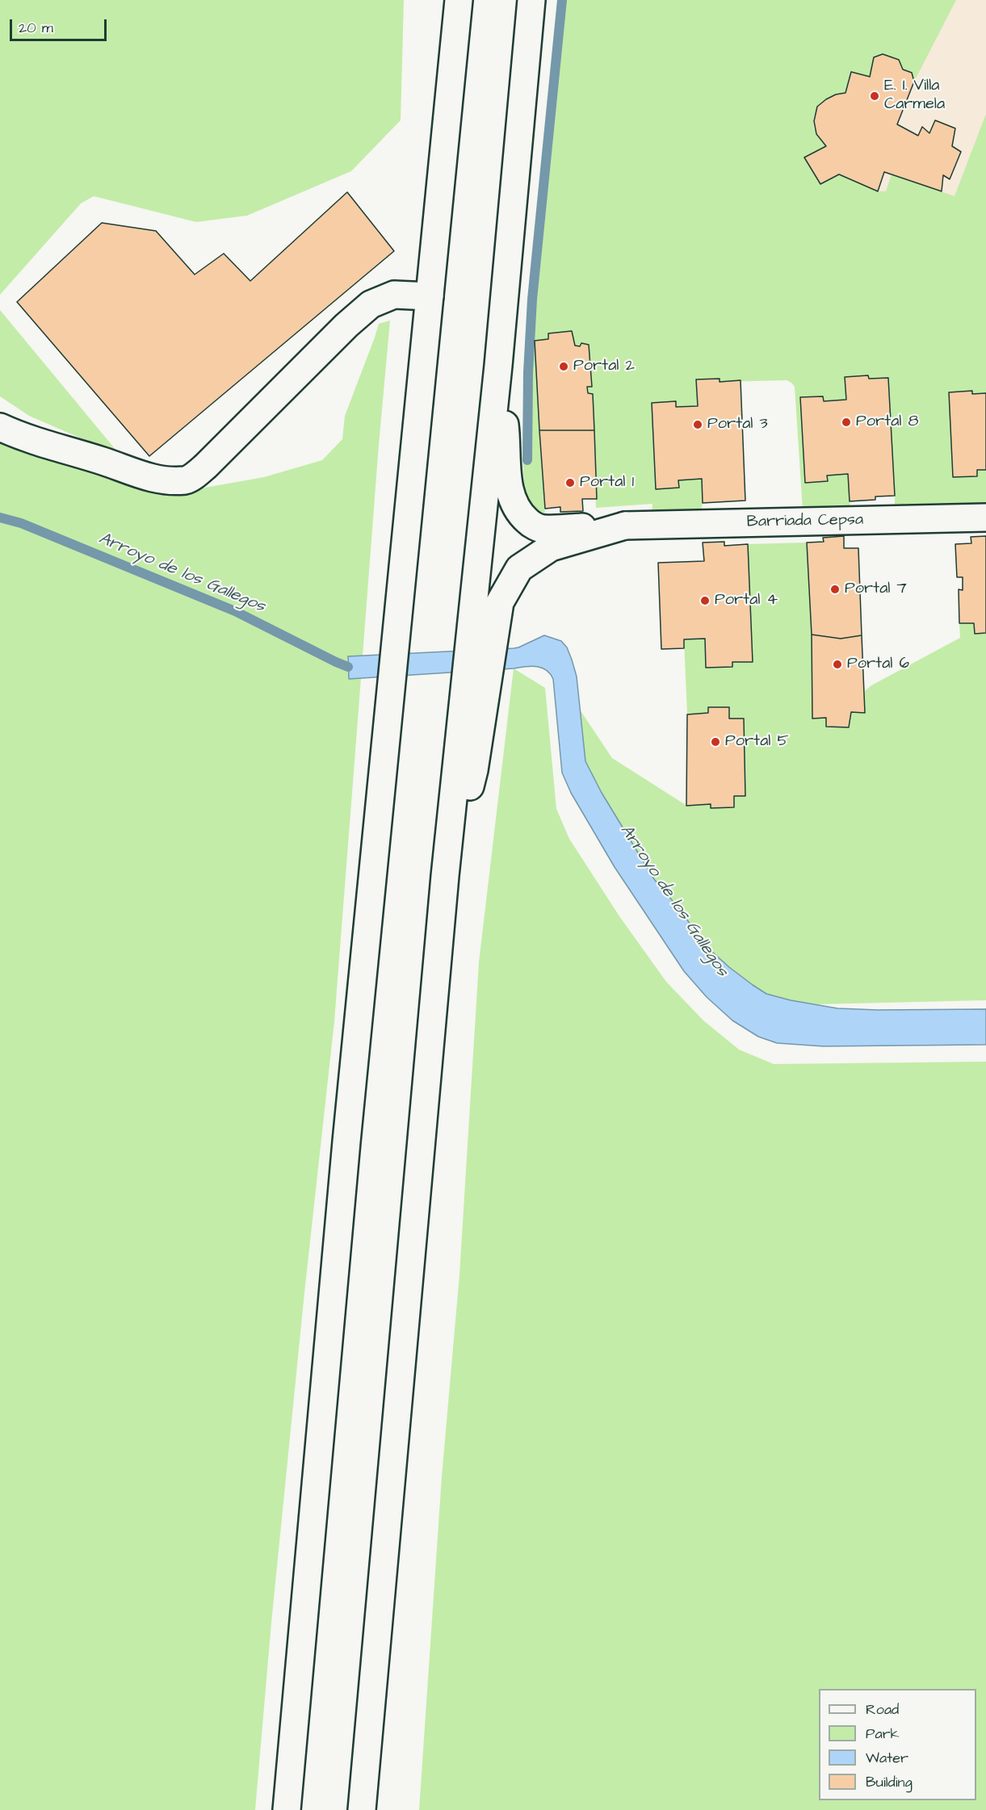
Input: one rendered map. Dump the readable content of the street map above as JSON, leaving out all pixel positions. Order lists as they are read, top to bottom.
{
  "streets": {
    "main road": ["Barriada Cepsa"]
  },
  "water": ["Arroyo de los Gallegos"],
  "places": [
    "E. I. Villa Carmela",
    "Portal 2",
    "Portal 8",
    "Portal 3",
    "Portal 1",
    "Portal 7",
    "Portal 4",
    "Portal 6",
    "Portal 5"
  ],
  "legend": [
    "Road",
    "Park",
    "Water",
    "Building"
  ],
  "scale_bar": "20 m"
}
